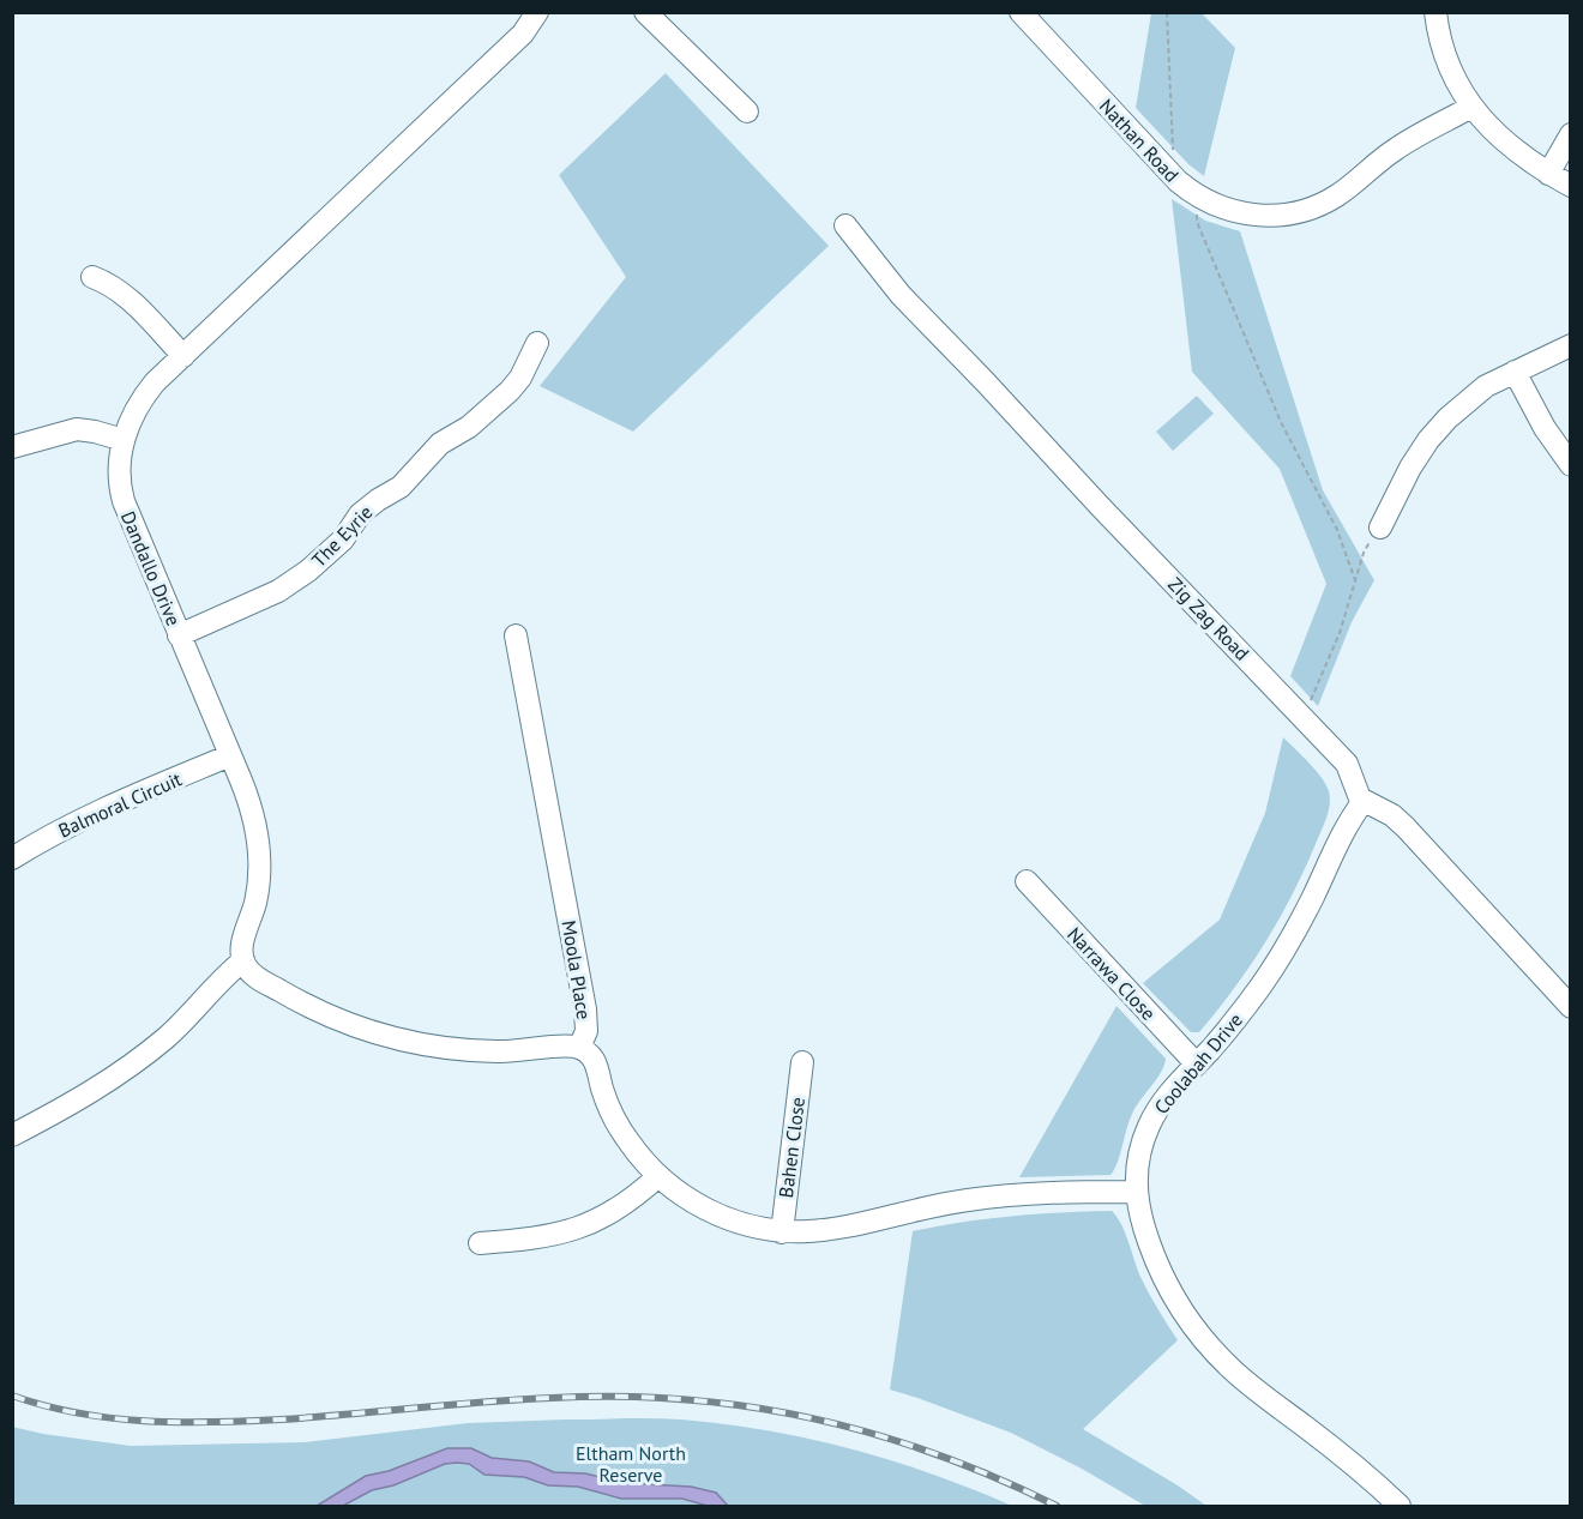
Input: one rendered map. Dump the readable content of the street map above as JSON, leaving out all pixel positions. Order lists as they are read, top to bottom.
{
  "streets": {
    "street": [
      "Nathan Road",
      "The Eyrie",
      "Dandallo Drive",
      "Zig Zag Road",
      "Balmoral Circuit",
      "Moola Place",
      "Narrawa Close",
      "Coolabah Drive",
      "Bahen Close"
    ]
  },
  "crossings": [
    ["The Eyrie", "Dandallo Drive"],
    ["Dandallo Drive", "Balmoral Circuit"],
    ["Zig Zag Road", "Coolabah Drive"],
    ["Moola Place", "Coolabah Drive"],
    ["Moola Place", "Bahen Close"],
    ["Narrawa Close", "Coolabah Drive"]
  ],
  "parks": ["Eltham North Reserve"]
}
